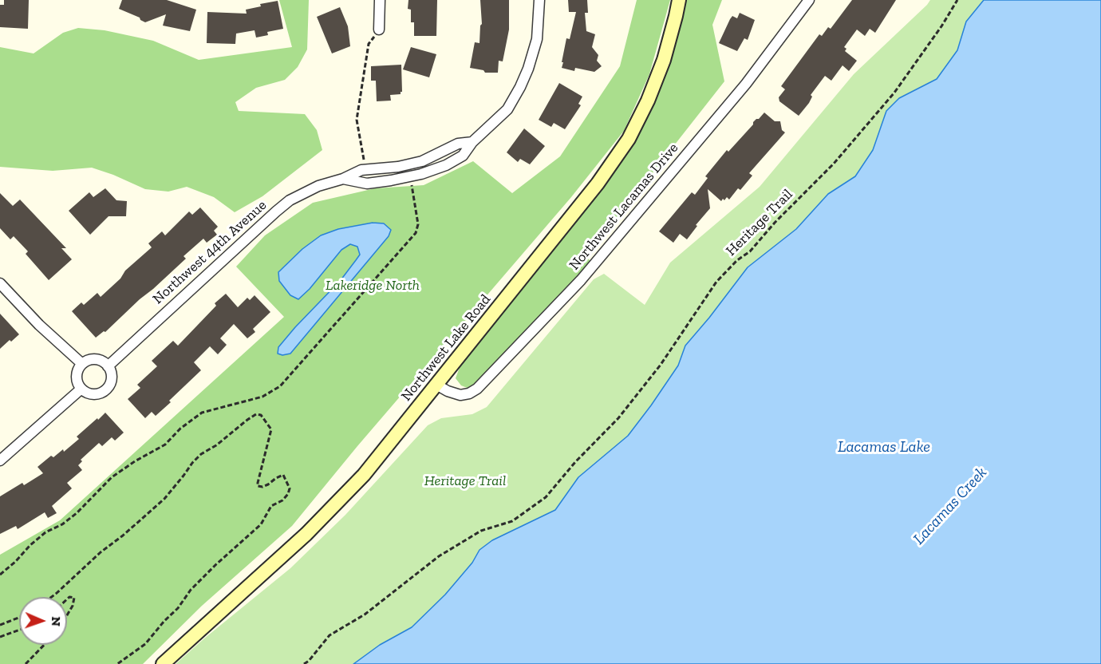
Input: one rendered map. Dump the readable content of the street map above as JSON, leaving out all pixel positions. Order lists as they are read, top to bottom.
{
  "streets": {
    "main road": ["Northwest Lake Road"],
    "street": ["Northwest Lacamas Drive", "Northwest 44th Avenue"],
    "path": ["Heritage Trail"]
  },
  "crossings": [
    ["Northwest Lacamas Drive", "Northwest Lake Road"]
  ],
  "water": ["Lacamas Lake", "Lacamas Creek"],
  "parks": ["Lakeridge North", "Heritage Trail"],
  "north": "right"
}
